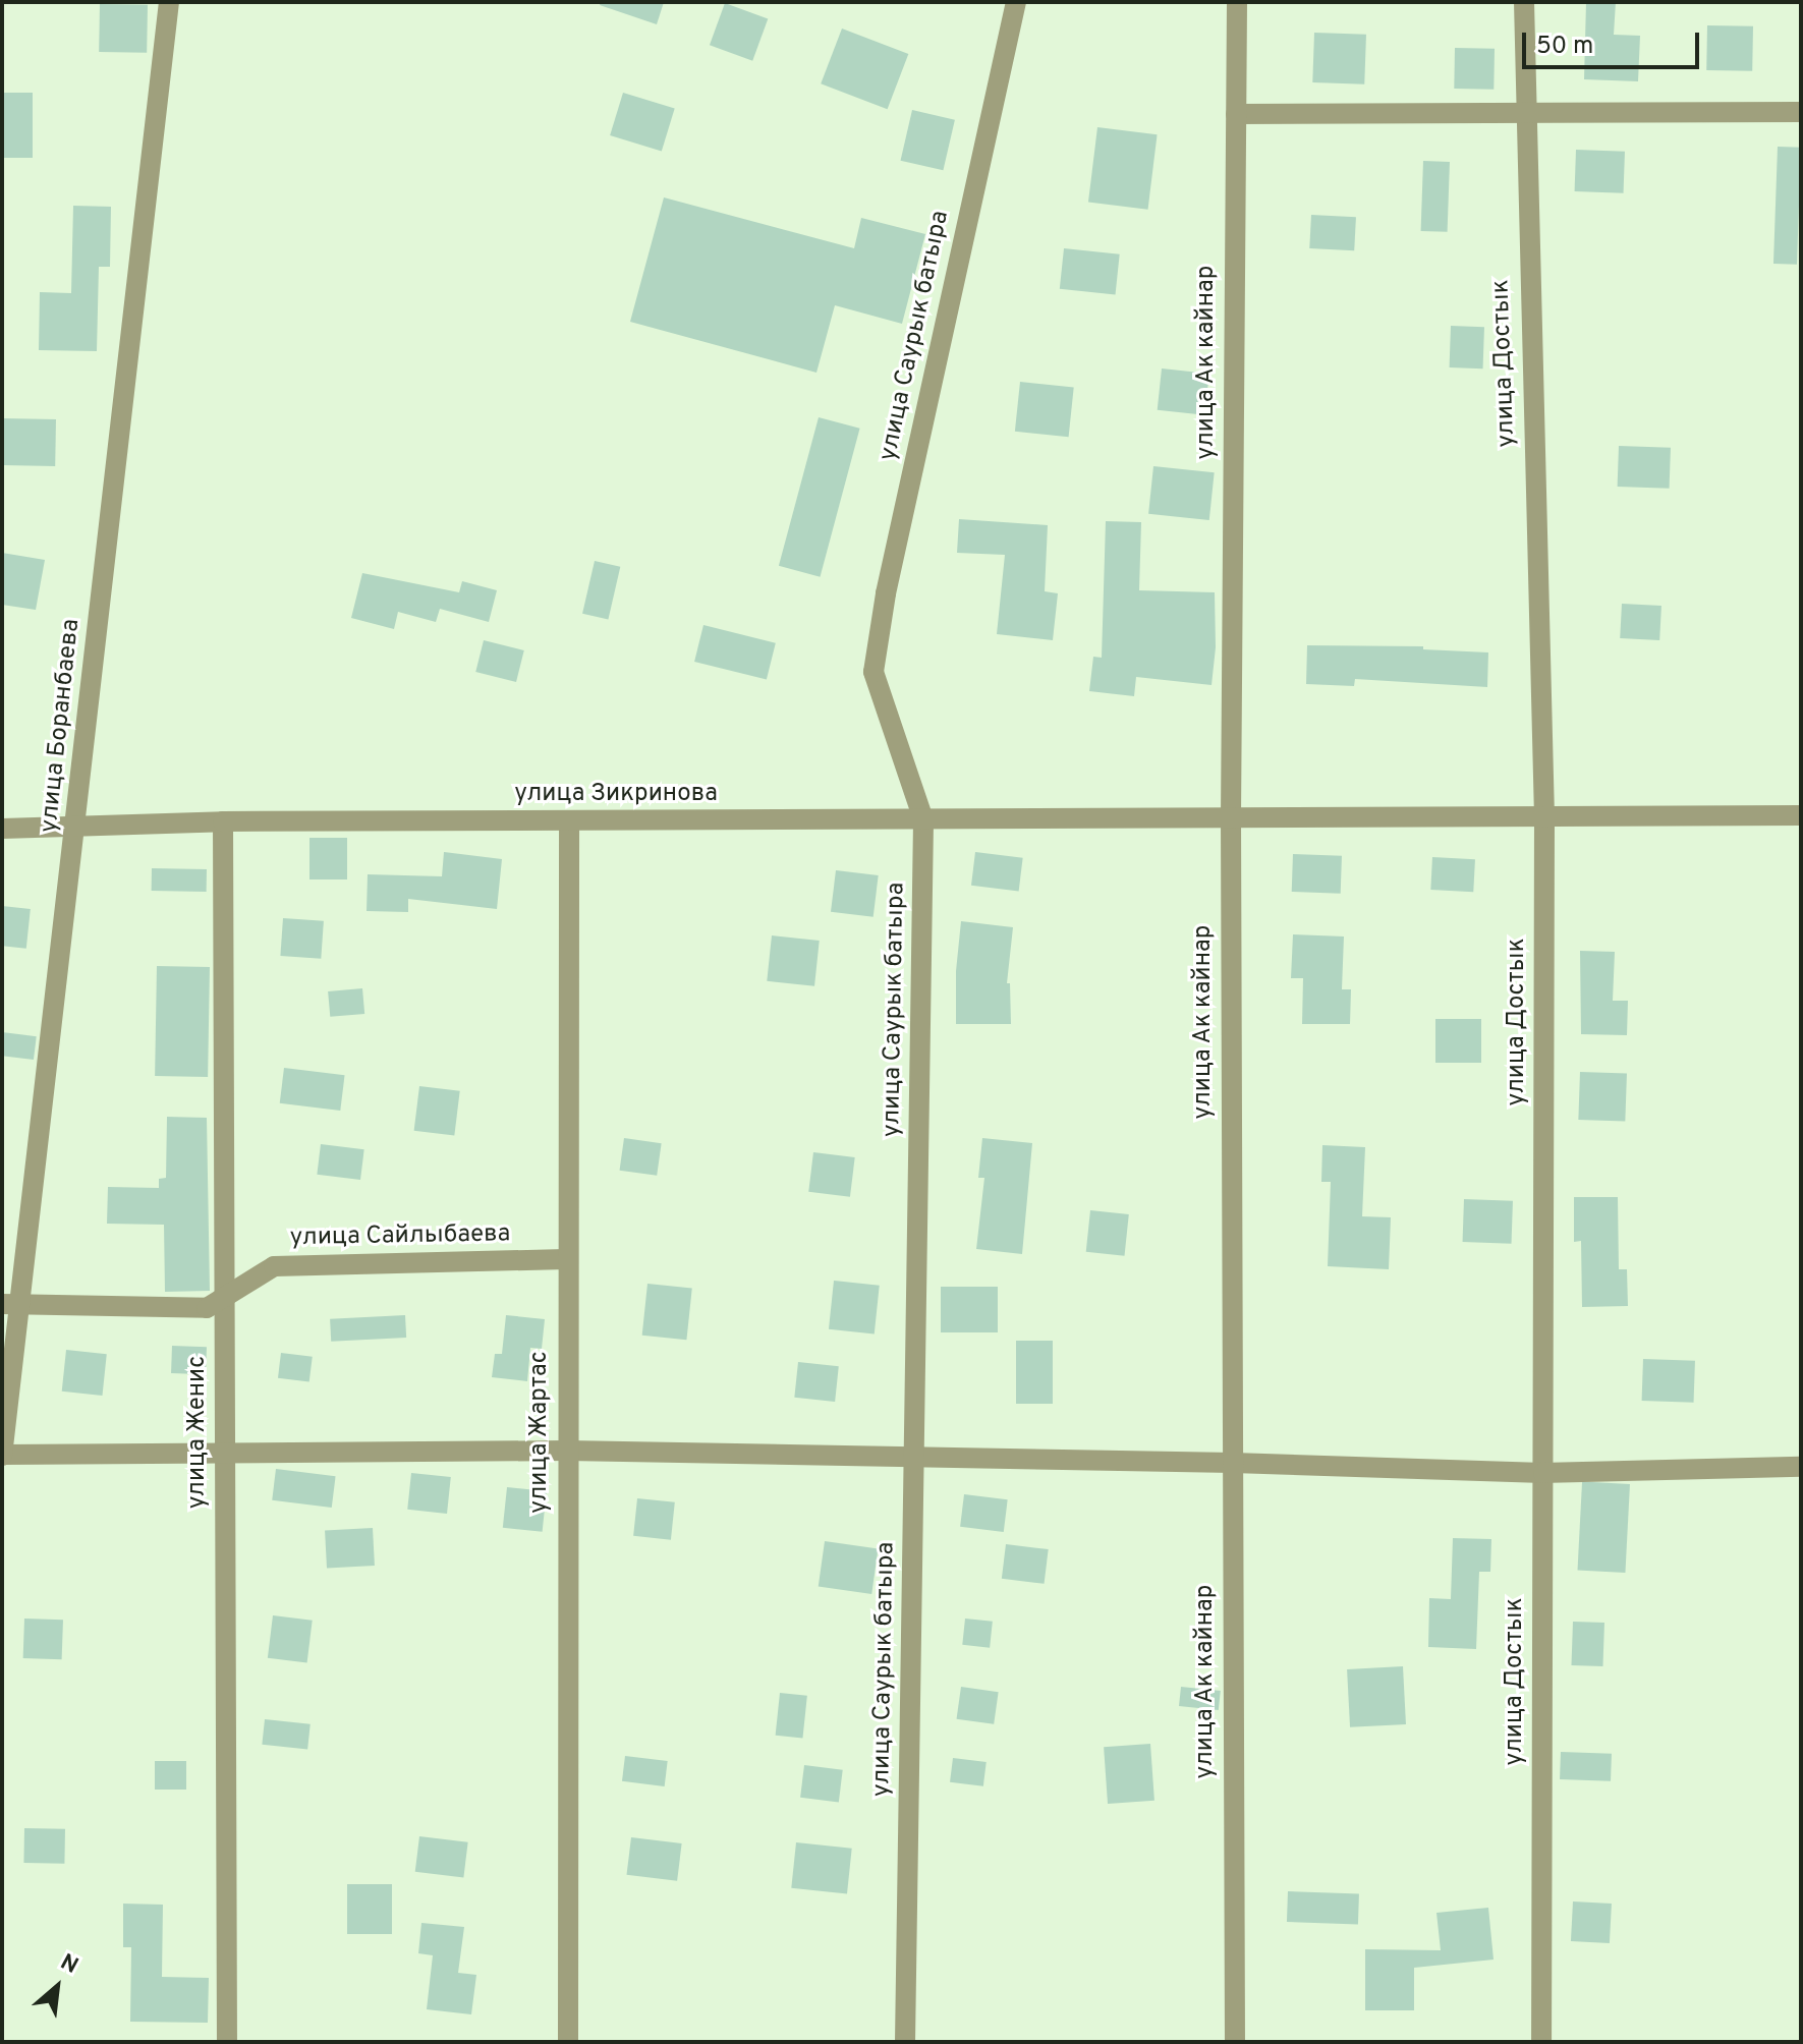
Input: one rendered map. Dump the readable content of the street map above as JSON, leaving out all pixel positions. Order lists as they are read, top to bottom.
{
  "streets": {
    "street": [
      "улица Саурык батыра",
      "улица Ак кайнар",
      "улица Достык",
      "улица Боранбаева",
      "улица Зикринова",
      "улица Сайлыбаева",
      "улица Женис",
      "улица Жартас"
    ]
  },
  "crossings": [
    ["улица Саурык батыра", "улица Зикринова"],
    ["улица Ак кайнар", "улица Зикринова"],
    ["улица Достык", "улица Зикринова"],
    ["улица Боранбаева", "улица Зикринова"],
    ["улица Боранбаева", "улица Сайлыбаева"],
    ["улица Зикринова", "улица Женис"],
    ["улица Зикринова", "улица Жартас"],
    ["улица Сайлыбаева", "улица Женис"],
    ["улица Сайлыбаева", "улица Жартас"]
  ],
  "scale_bar": "50 m",
  "north": "top right"
}
